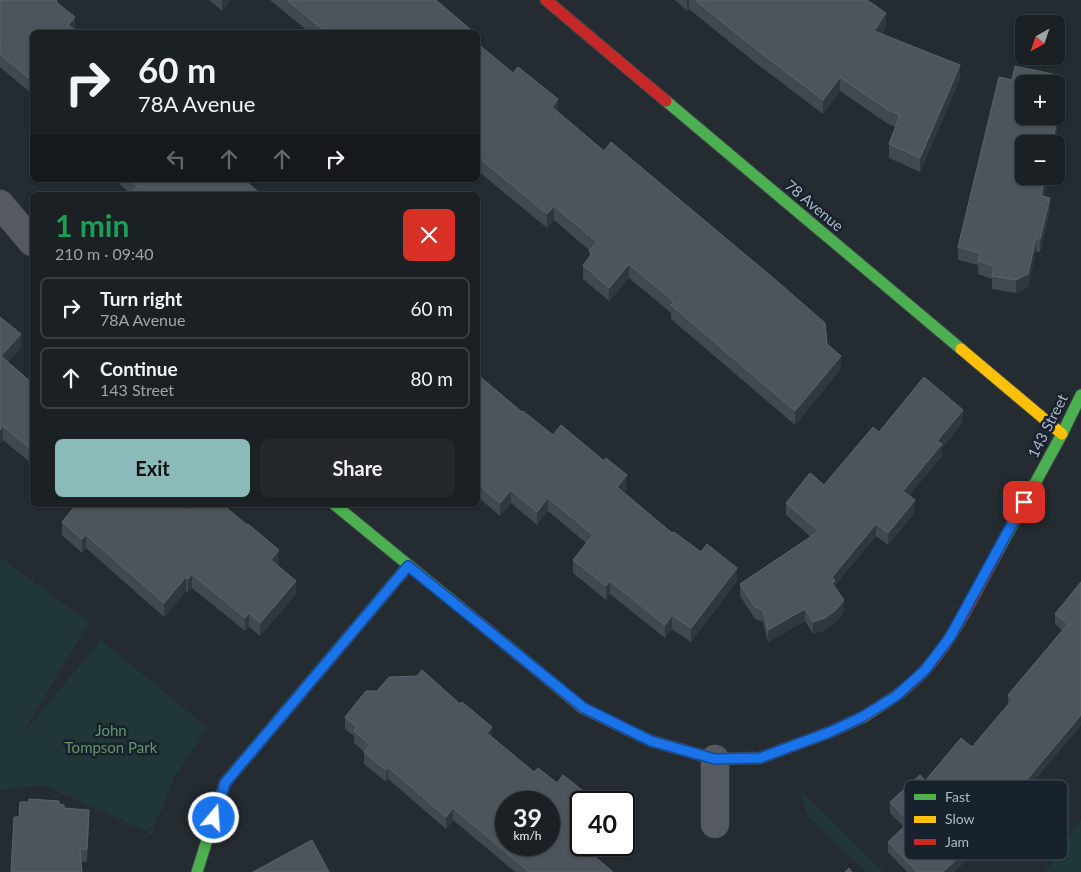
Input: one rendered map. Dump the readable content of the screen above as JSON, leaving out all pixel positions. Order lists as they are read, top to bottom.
{
  "streets": {
    "street": ["78 Avenue", "143 Street"]
  },
  "crossings": [
    ["78 Avenue", "143 Street"]
  ],
  "parks": ["John Tompson Park"],
  "legend": ["Fast", "Slow", "Jam"],
  "north": "bottom left",
  "page": {
    "map_buttons": ["+", "−"],
    "turn": ["60 m", "78A Avenue"],
    "heading": ["1 min", "210 m · 09:40"],
    "list": [
      {
        "name": "Turn right",
        "note": "78A Avenue",
        "value": "60 m"
      },
      {
        "name": "Continue",
        "note": "143 Street",
        "value": "80 m"
      }
    ],
    "buttons": ["Exit", "Share"],
    "speed": "39 km/h",
    "limit": "40"
  }
}
